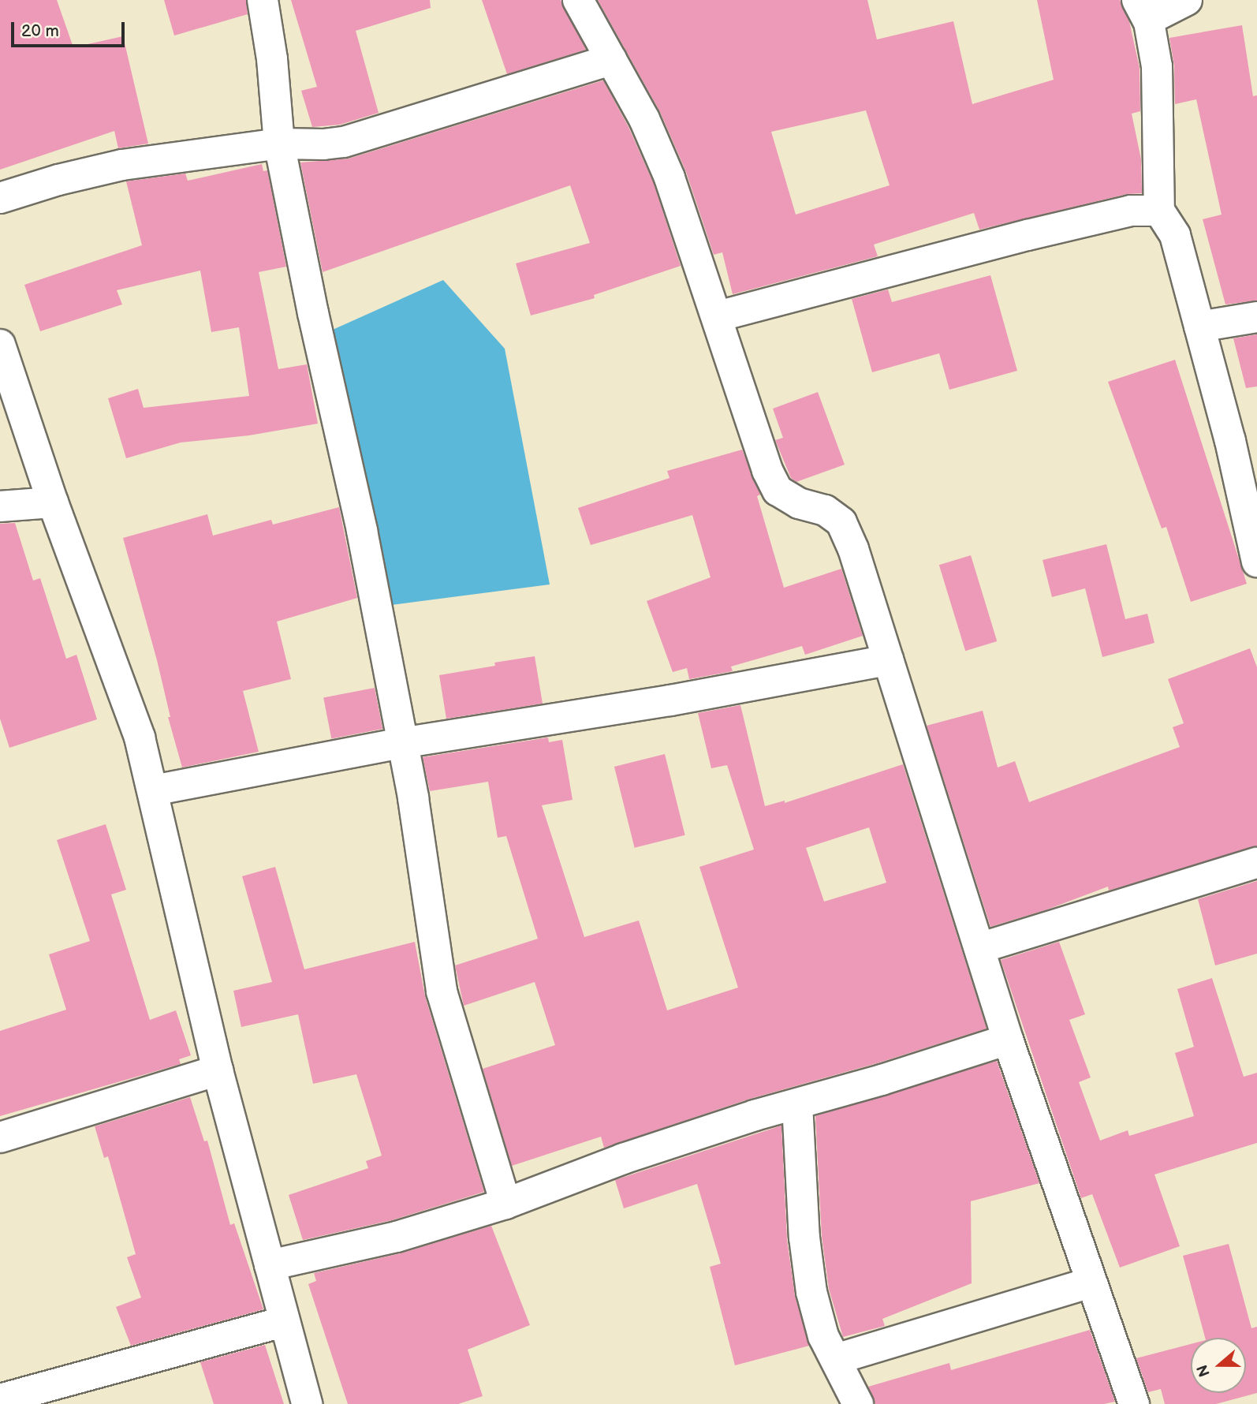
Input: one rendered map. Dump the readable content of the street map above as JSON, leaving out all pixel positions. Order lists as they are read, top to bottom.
{
  "scale_bar": "20 m",
  "north": "left"
}
